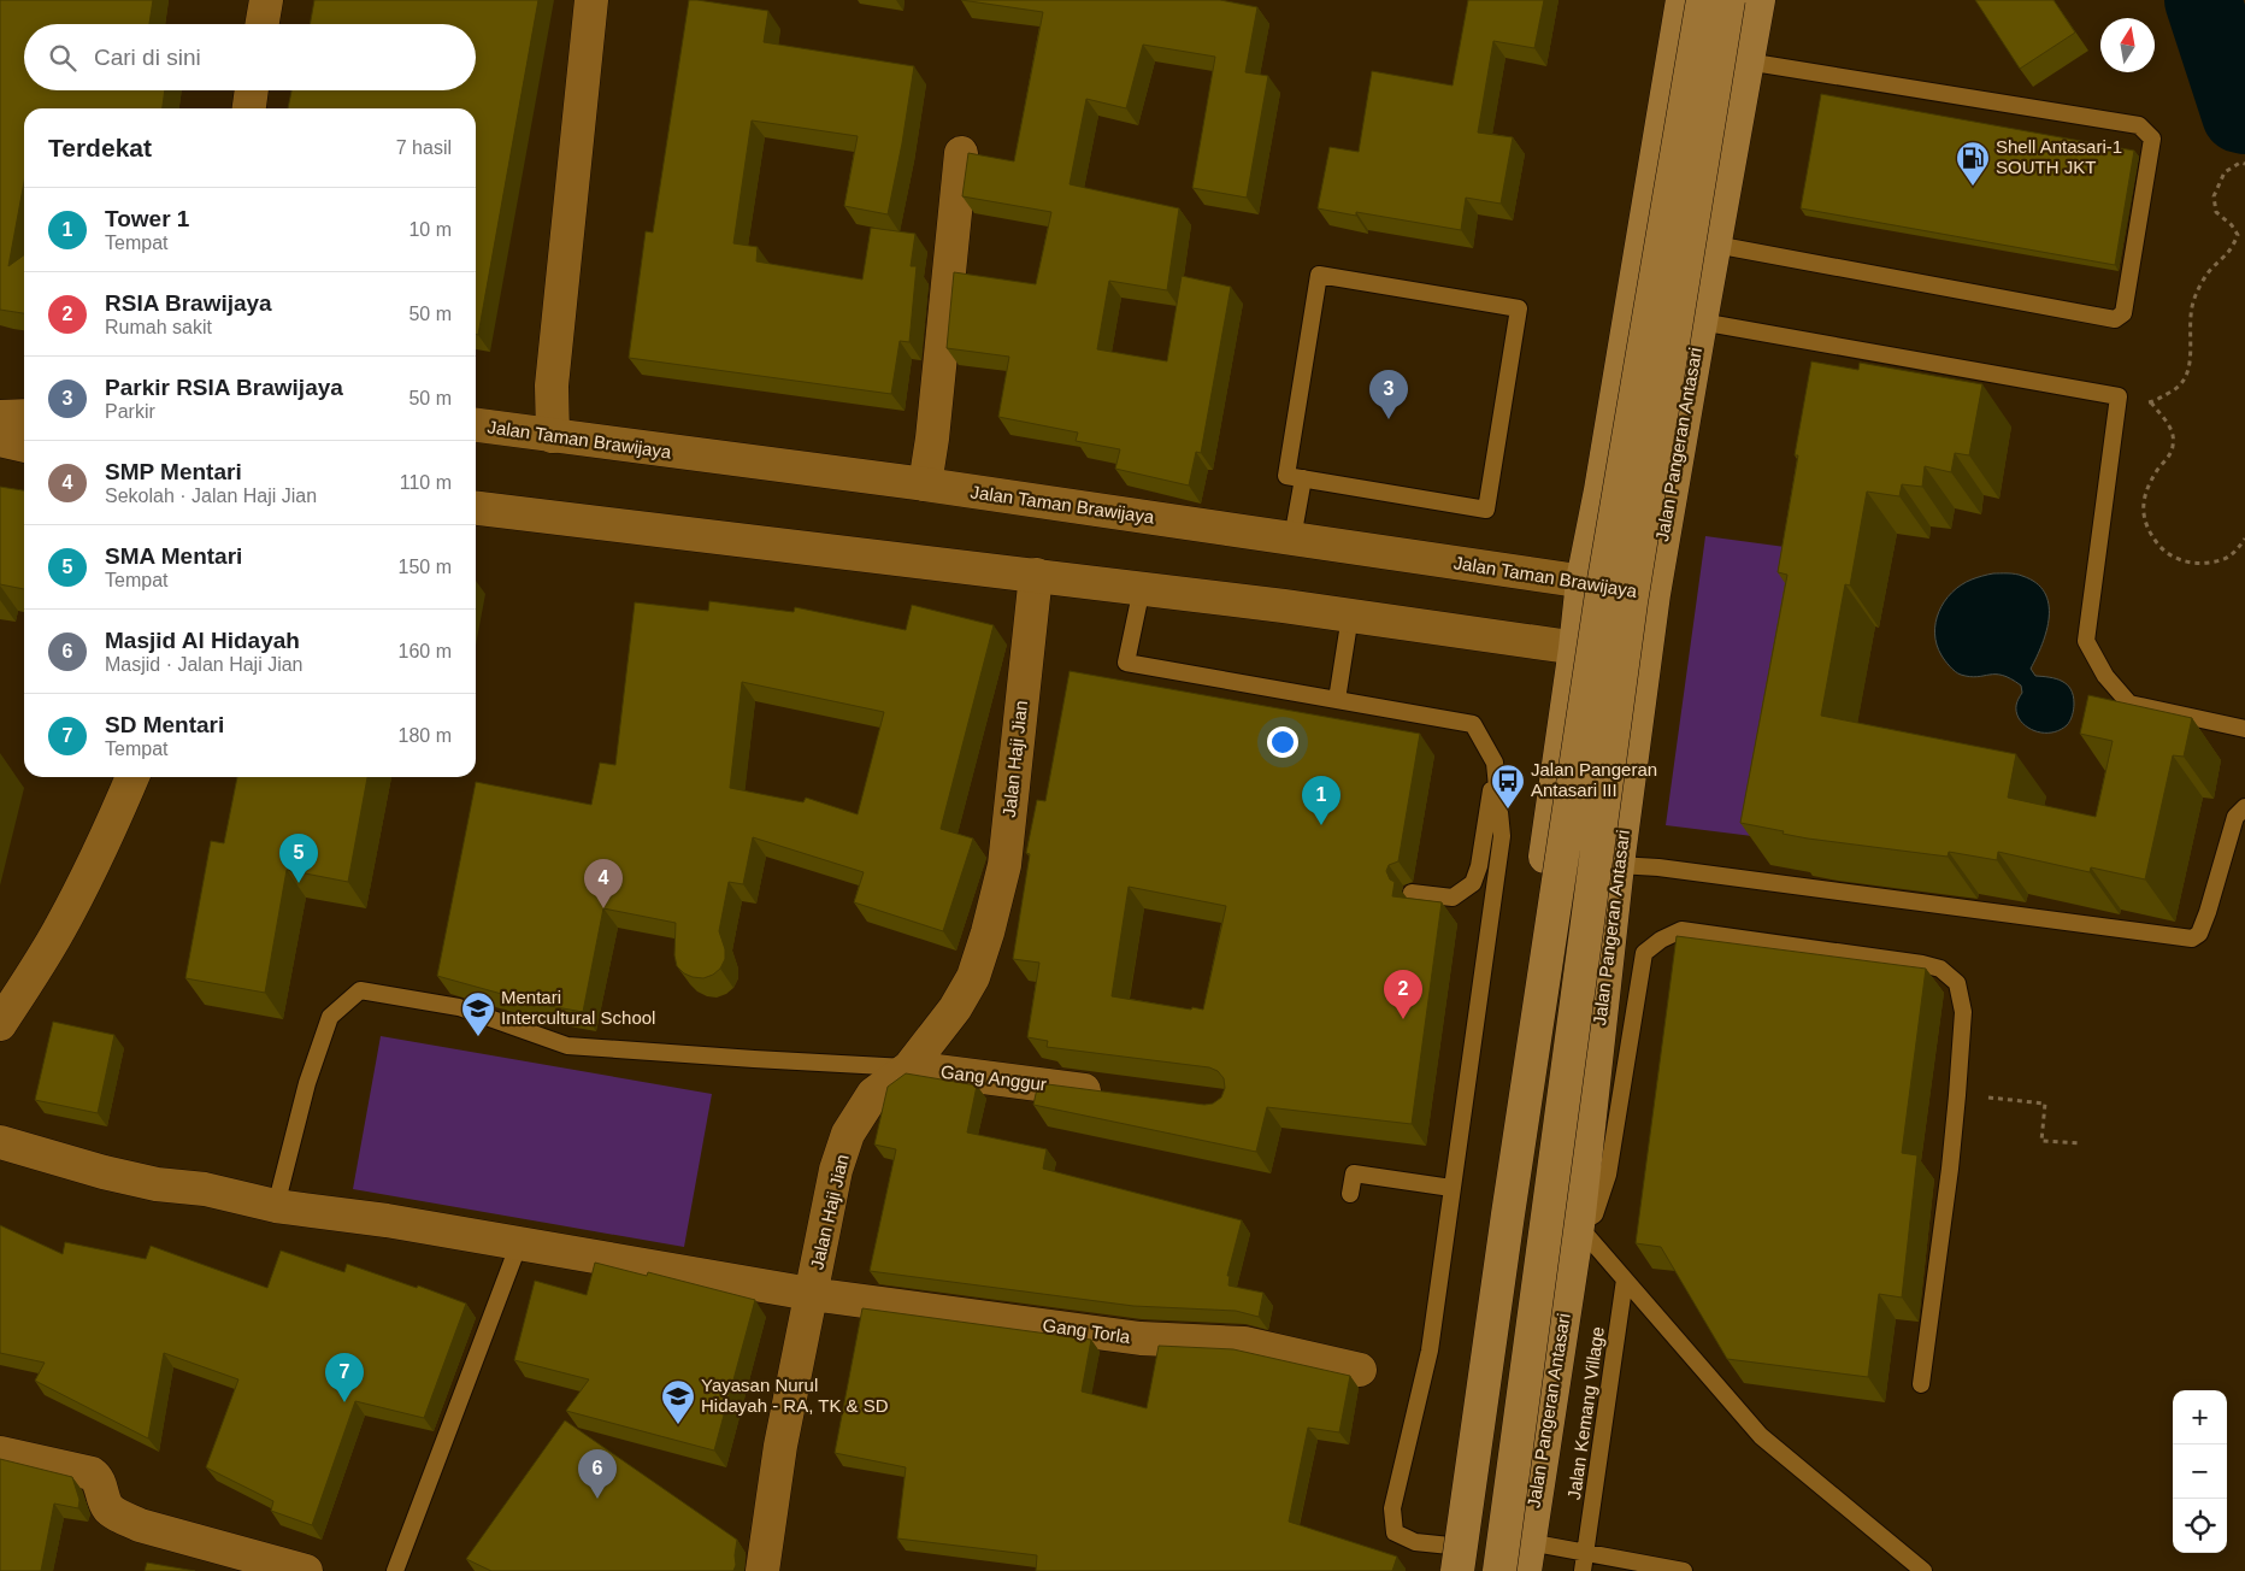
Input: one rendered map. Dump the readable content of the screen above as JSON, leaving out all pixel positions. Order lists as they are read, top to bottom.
{
  "streets": {
    "main road": ["Jalan Pangeran Antasari"],
    "street": [
      "Jalan Taman Brawijaya",
      "Jalan Haji Jian",
      "Gang Anggur",
      "Gang Torla"
    ],
    "lane": ["Jalan Kemang Village"]
  },
  "crossings": [
    ["Jalan Taman Brawijaya", "Jalan Pangeran Antasari"],
    ["Jalan Haji Jian", "Gang Anggur"],
    ["Jalan Haji Jian", "Gang Torla"]
  ],
  "places": {
    "fuel station": ["Shell Antasari-1 SOUTH JKT"],
    "bus stop": ["Jalan Pangeran Antasari III"],
    "school or university": ["Mentari Intercultural School", "Yayasan Nurul Hidayah - RA, TK & SD"]
  },
  "north": "top",
  "page": {
    "search": "Cari di sini",
    "heading": ["Terdekat", "7 hasil"],
    "list": [
      {
        "mark": "1",
        "name": "Tower 1",
        "note": "Tempat",
        "value": "10 m"
      },
      {
        "mark": "2",
        "name": "RSIA Brawijaya",
        "note": "Rumah sakit",
        "value": "50 m"
      },
      {
        "mark": "3",
        "name": "Parkir RSIA Brawijaya",
        "note": "Parkir",
        "value": "50 m"
      },
      {
        "mark": "4",
        "name": "SMP Mentari",
        "note": "Sekolah · Jalan Haji Jian",
        "value": "110 m"
      },
      {
        "mark": "5",
        "name": "SMA Mentari",
        "note": "Tempat",
        "value": "150 m"
      },
      {
        "mark": "6",
        "name": "Masjid Al Hidayah",
        "note": "Masjid · Jalan Haji Jian",
        "value": "160 m"
      },
      {
        "mark": "7",
        "name": "SD Mentari",
        "note": "Tempat",
        "value": "180 m"
      }
    ],
    "pins": [
      "3",
      "1",
      "5",
      "4",
      "2",
      "7",
      "6"
    ],
    "map_buttons": ["+", "−"]
  }
}
